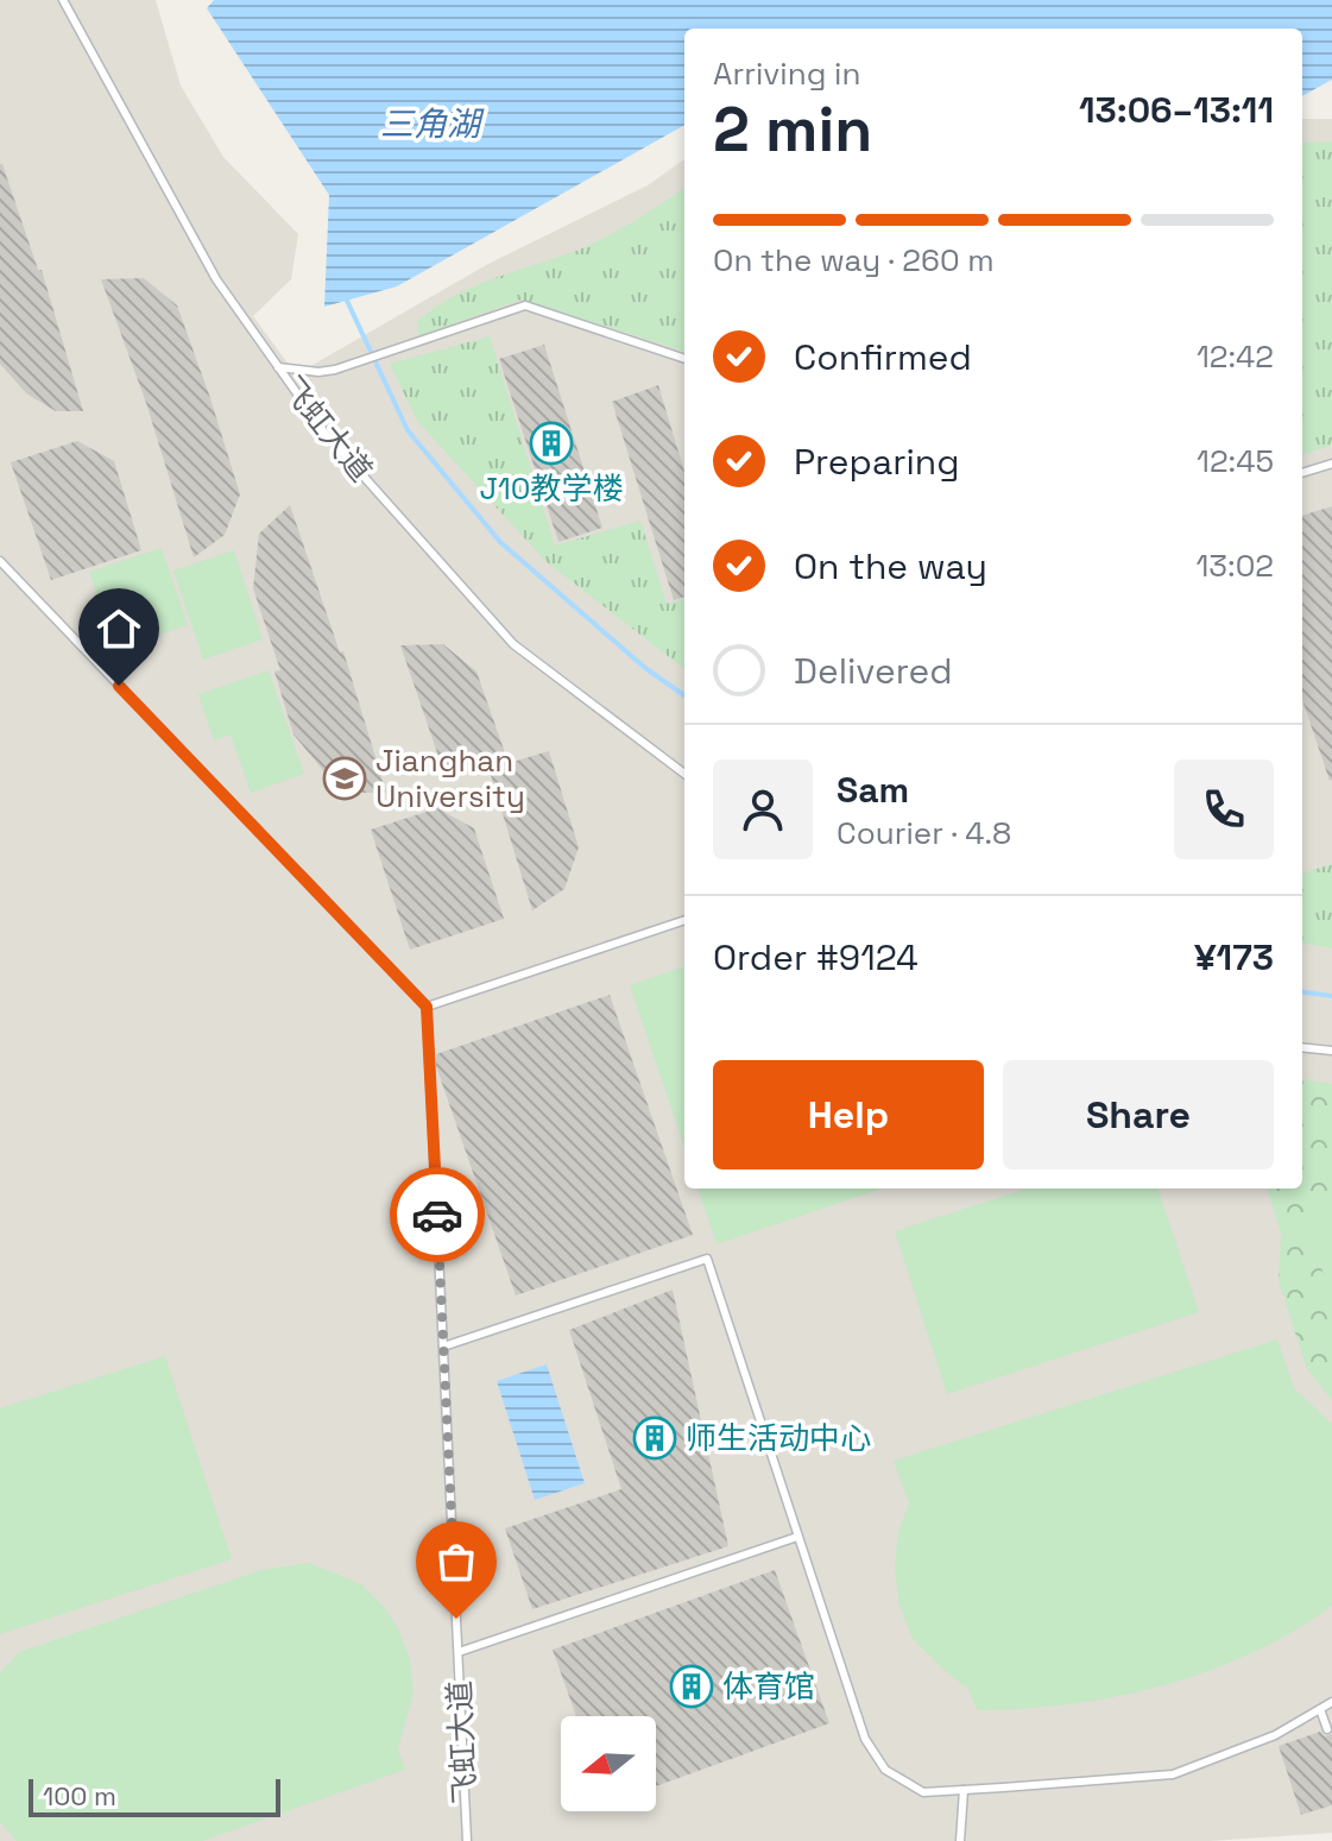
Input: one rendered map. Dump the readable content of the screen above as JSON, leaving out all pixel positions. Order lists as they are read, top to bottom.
{
  "streets": {
    "lane": ["飞虹大道"]
  },
  "water": ["三角湖"],
  "places": {
    "building": ["J10教学楼", "师生活动中心", "体育馆"],
    "school or university": ["Jianghan University"]
  },
  "scale_bar": "100 m",
  "north": "left",
  "page": {
    "heading": ["2 min", "Arriving in", "13:06–13:11"],
    "panel": [
      "Sam",
      "Courier · 4.8",
      "Order #9124",
      "¥173"
    ],
    "bar": "On the way · 260 m",
    "list": [
      ["Confirmed", "12:42"],
      ["Preparing", "12:45"],
      ["On the way", "13:02"],
      "Delivered"
    ],
    "buttons": ["Help", "Share"],
    "scale": "100 m"
  }
}
